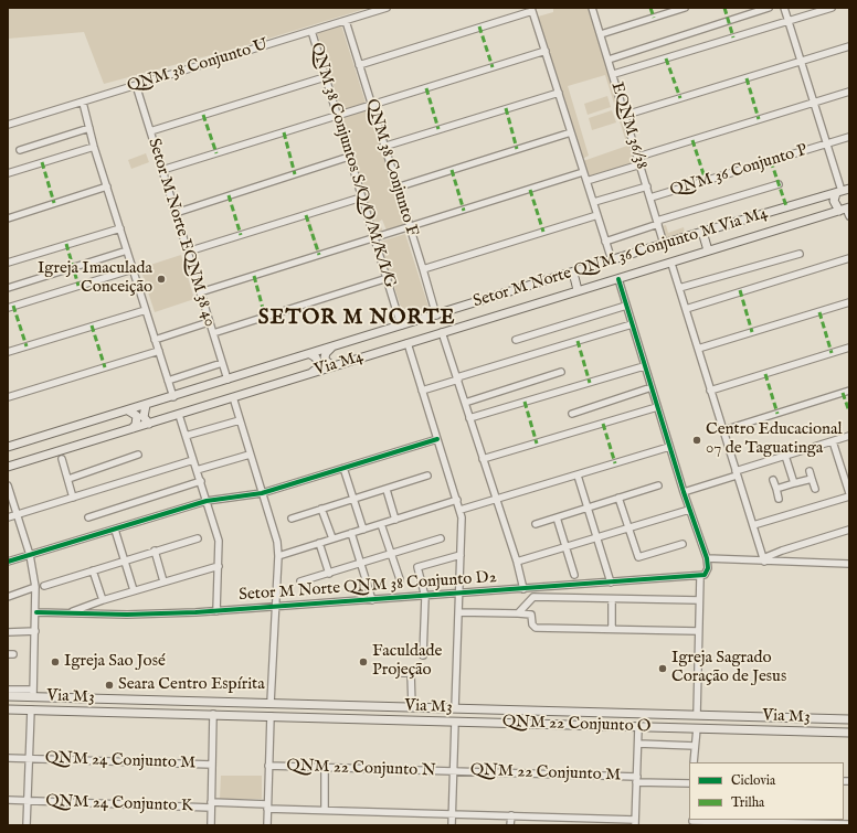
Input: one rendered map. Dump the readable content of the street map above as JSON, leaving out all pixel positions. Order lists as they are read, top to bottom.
{
  "streets": {
    "main road": [
      "Setor M Norte QNM 36 Conjunto M Via M4",
      "Via M4",
      "Via M3",
      "QNM 22 Conjunto O"
    ],
    "street": [
      "QNM 38 Conjunto U",
      "EQNM 36/38",
      "QNM 38 Conjuntos S/Q/O/M/K/I/G",
      "QNM 38 Conjunto F",
      "QNM 36 Conjunto P",
      "Setor M Norte EQNM 38 40",
      "Setor M Norte QNM 38 Conjunto D2",
      "QNM 24 Conjunto M",
      "QNM 22 Conjunto N",
      "QNM 22 Conjunto M",
      "QNM 24 Conjunto K"
    ]
  },
  "crossings": [
    ["QNM 38 Conjunto U", "QNM 38 Conjuntos S/Q/O/M/K/I/G"],
    ["QNM 38 Conjunto U", "QNM 38 Conjunto F"],
    ["QNM 38 Conjunto U", "Setor M Norte EQNM 38 40"],
    ["EQNM 36/38", "QNM 36 Conjunto P"],
    ["EQNM 36/38", "Setor M Norte QNM 36 Conjunto M Via M4"],
    ["QNM 38 Conjuntos S/Q/O/M/K/I/G", "Setor M Norte QNM 36 Conjunto M Via M4"],
    ["QNM 38 Conjunto F", "Setor M Norte QNM 36 Conjunto M Via M4"],
    ["Setor M Norte EQNM 38 40", "Setor M Norte QNM 36 Conjunto M Via M4"],
    ["QNM 22 Conjunto N", "QNM 22 Conjunto M"]
  ],
  "districts": ["SETOR M NORTE"],
  "places": [
    "Igreja Imaculada Conceição",
    "Centro Educacional 07 de Taguatinga",
    "Igreja Sao José",
    "Faculdade Projeção",
    "Igreja Sagrado Coração de Jesus",
    "Seara Centro Espírita"
  ],
  "legend": ["Ciclovia", "Trilha"]
}
